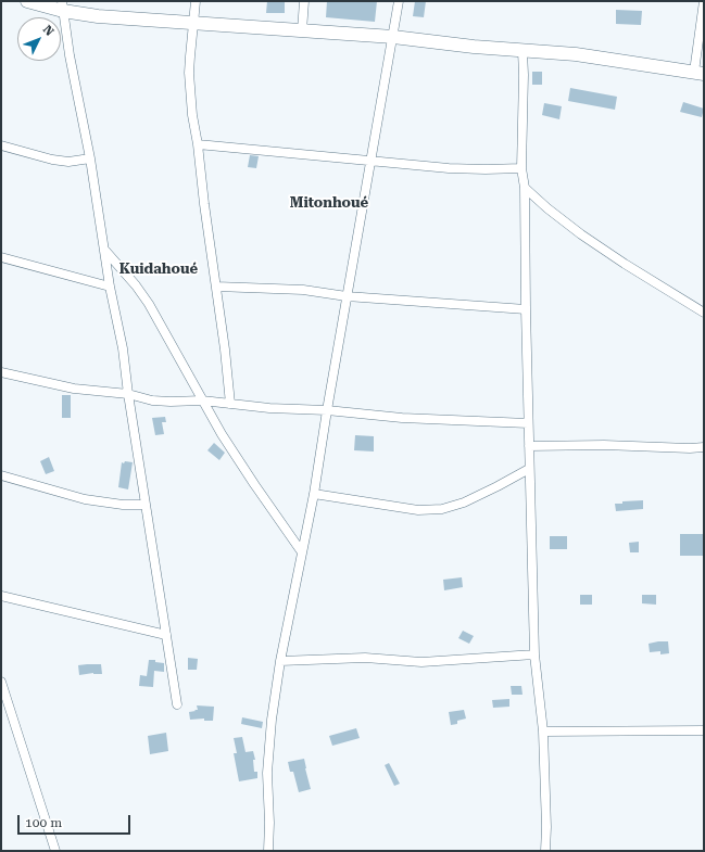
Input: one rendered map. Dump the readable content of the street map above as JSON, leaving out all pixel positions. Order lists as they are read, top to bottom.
{
  "districts": ["Mitonhoué", "Kuidahoué"],
  "scale_bar": "100 m",
  "north": "top right"
}
